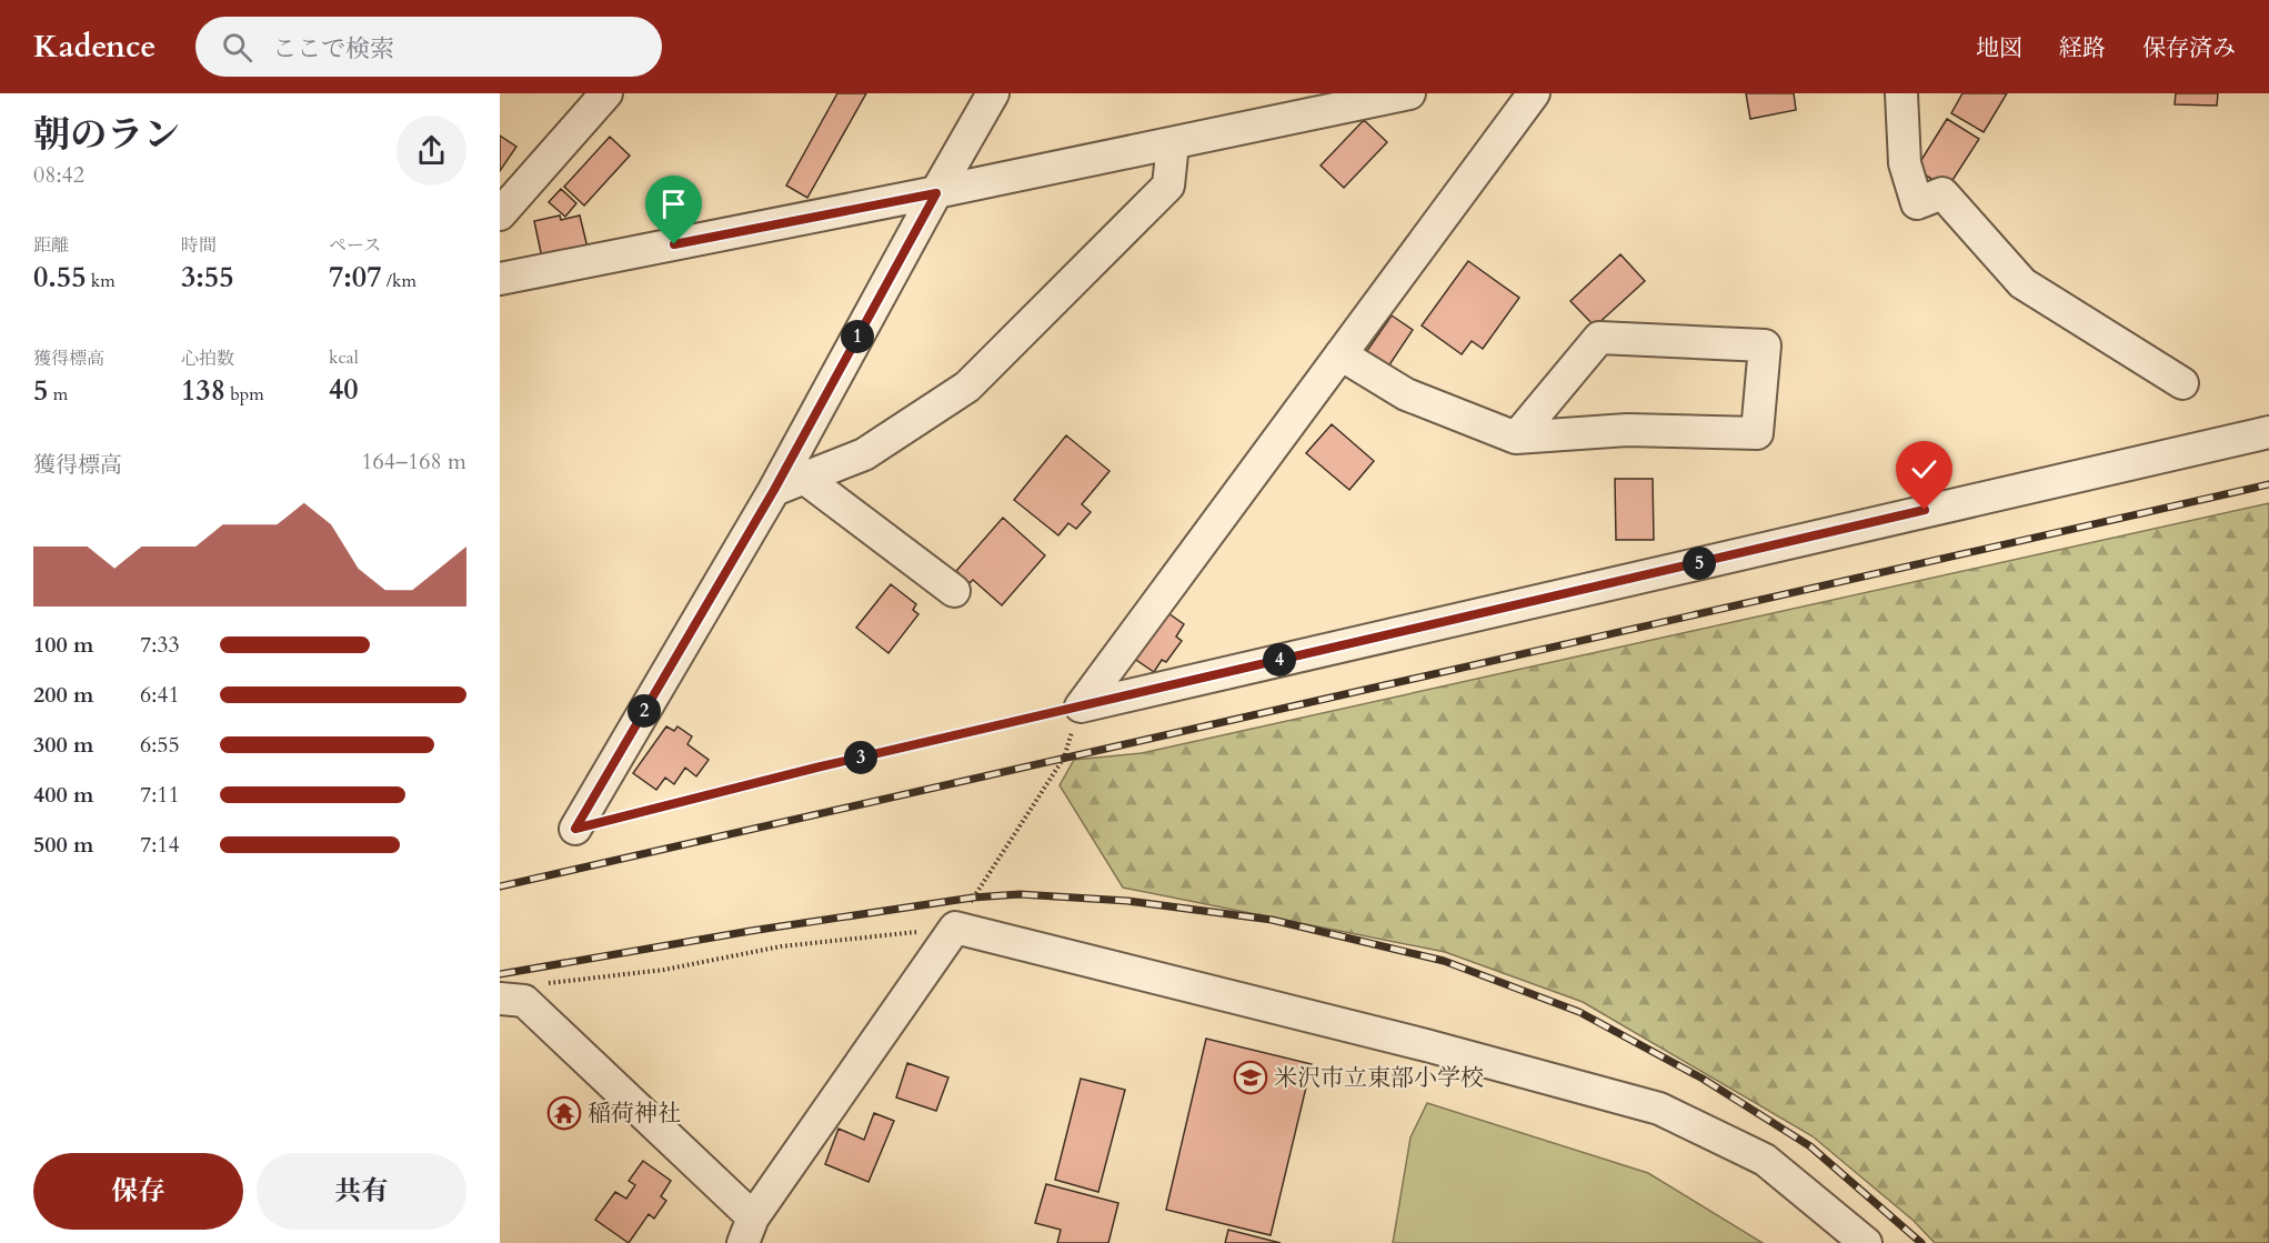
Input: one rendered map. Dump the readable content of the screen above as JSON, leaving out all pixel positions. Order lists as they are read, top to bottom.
{
  "places": {
    "school or university": ["米沢市立東部小学校"],
    "temple": ["稲荷神社"]
  },
  "page": {
    "header": "Kadence",
    "search": "ここで検索",
    "nav": ["地図", "経路", "保存済み"],
    "heading": ["朝のラン", "08:42"],
    "stats": [
      ["距離", "0.55 km"],
      ["時間", "3:55"],
      ["ペース", "7:07 /km"],
      ["獲得標高", "5 m"],
      ["心拍数", "138 bpm"],
      ["kcal", "40"]
    ],
    "pins": [
      "1",
      "5",
      "4",
      "2",
      "3"
    ],
    "chart": ["獲得標高", "164–168 m"],
    "list": [
      {
        "name": "100 m",
        "note": "7:33"
      },
      {
        "name": "200 m",
        "note": "6:41"
      },
      {
        "name": "300 m",
        "note": "6:55"
      },
      {
        "name": "400 m",
        "note": "7:11"
      },
      {
        "name": "500 m",
        "note": "7:14"
      }
    ],
    "buttons": ["保存", "共有"]
  }
}
